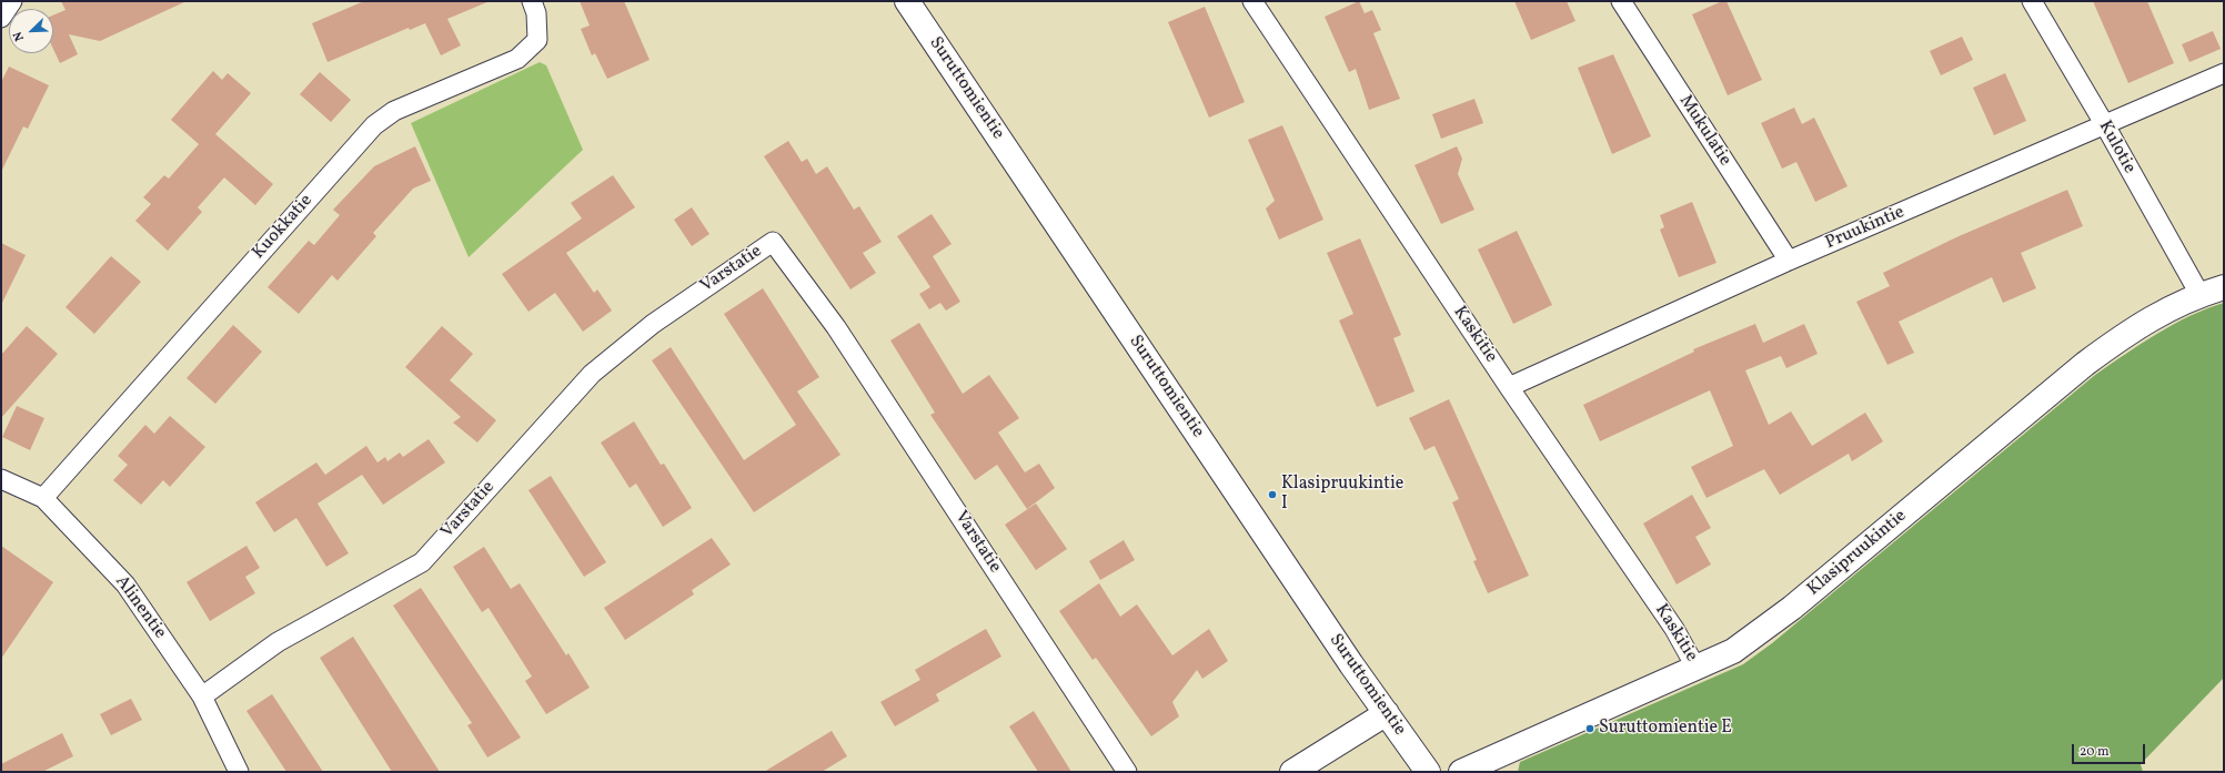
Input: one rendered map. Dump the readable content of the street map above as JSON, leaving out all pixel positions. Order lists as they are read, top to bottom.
{
  "streets": {
    "street": [
      "Suruttomientie",
      "Mukulatie",
      "Kulotie",
      "Kuokkatie",
      "Pruukintie",
      "Varstatie",
      "Kaskitie",
      "Klasipruukintie",
      "Alinentie"
    ]
  },
  "crossings": [
    ["Mukulatie", "Pruukintie"],
    ["Kulotie", "Pruukintie"],
    ["Kulotie", "Klasipruukintie"],
    ["Kuokkatie", "Alinentie"],
    ["Pruukintie", "Kaskitie"],
    ["Varstatie", "Alinentie"],
    ["Kaskitie", "Klasipruukintie"]
  ],
  "places": ["Klasipruukintie I", "Suruttomientie E"],
  "scale_bar": "20 m",
  "north": "bottom left"
}
